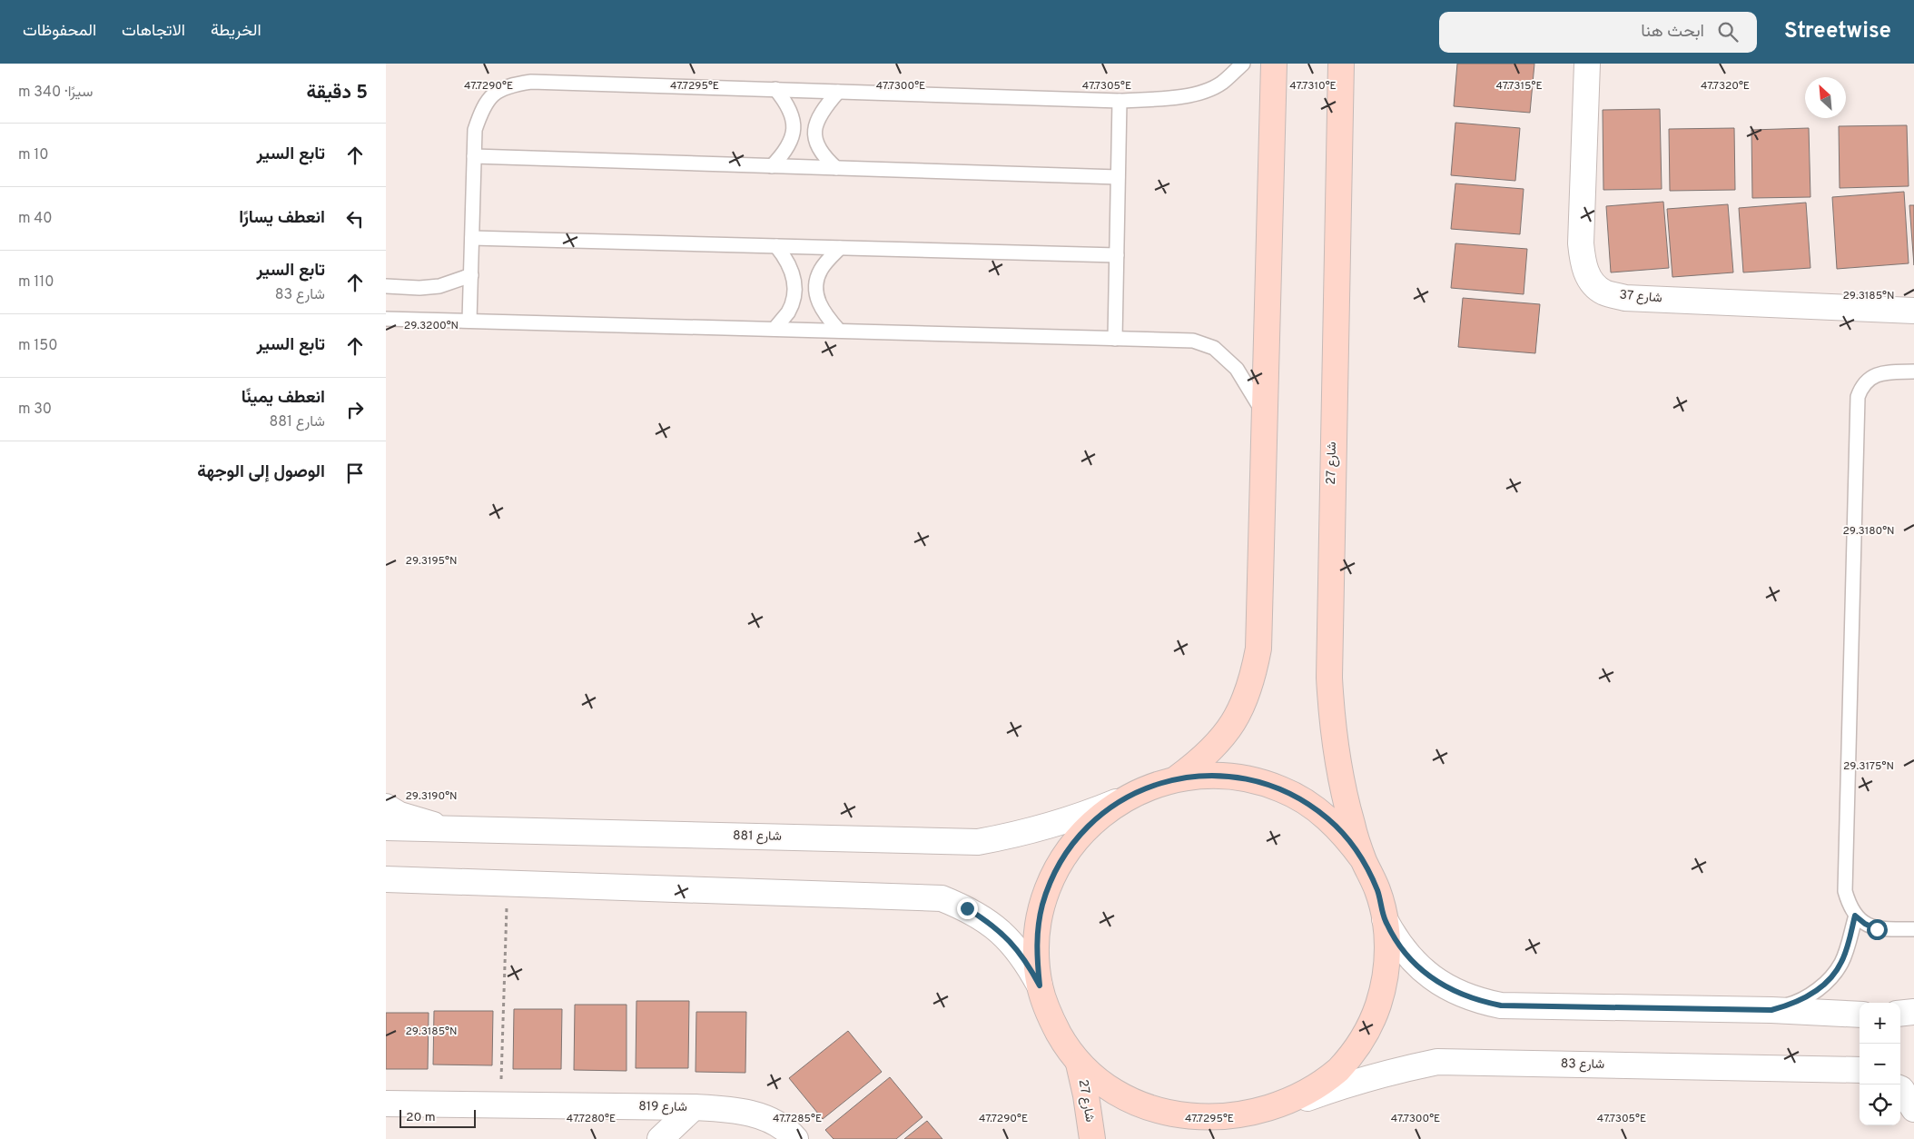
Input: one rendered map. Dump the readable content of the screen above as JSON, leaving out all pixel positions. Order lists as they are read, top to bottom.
{
  "streets": {
    "main road": ["شارع 27"],
    "street": [
      "شارع 37",
      "شارع 881",
      "شارع 83",
      "شارع 819"
    ]
  },
  "scale_bar": "20 m",
  "north": "top left",
  "page": {
    "header": "Streetwise",
    "search": "ابحث هنا",
    "nav": ["الخريطة", "الاتجاهات", "المحفوظات"],
    "heading": ["5 دقيقة", "سيرًا · 340 m"],
    "list": [
      ["تابع السير", "10 m"],
      ["انعطف يسارًا", "40 m"],
      ["تابع السير", "شارع 83", "110 m"],
      ["تابع السير", "150 m"],
      ["انعطف يمينًا", "شارع 881", "30 m"],
      "الوصول إلى الوجهة"
    ],
    "map_buttons": ["+", "−"],
    "scale": "20 m"
  },
  "coordinates": [
    "47.7310°E",
    "47.7315°E",
    "47.7320°E",
    "47.7290°E",
    "47.7295°E",
    "47.7300°E",
    "47.7305°E",
    "29.3185°N",
    "29.3200°N",
    "29.3180°N",
    "29.3195°N",
    "29.3175°N",
    "29.3190°N",
    "47.7280°E",
    "47.7285°E"
  ]
}
